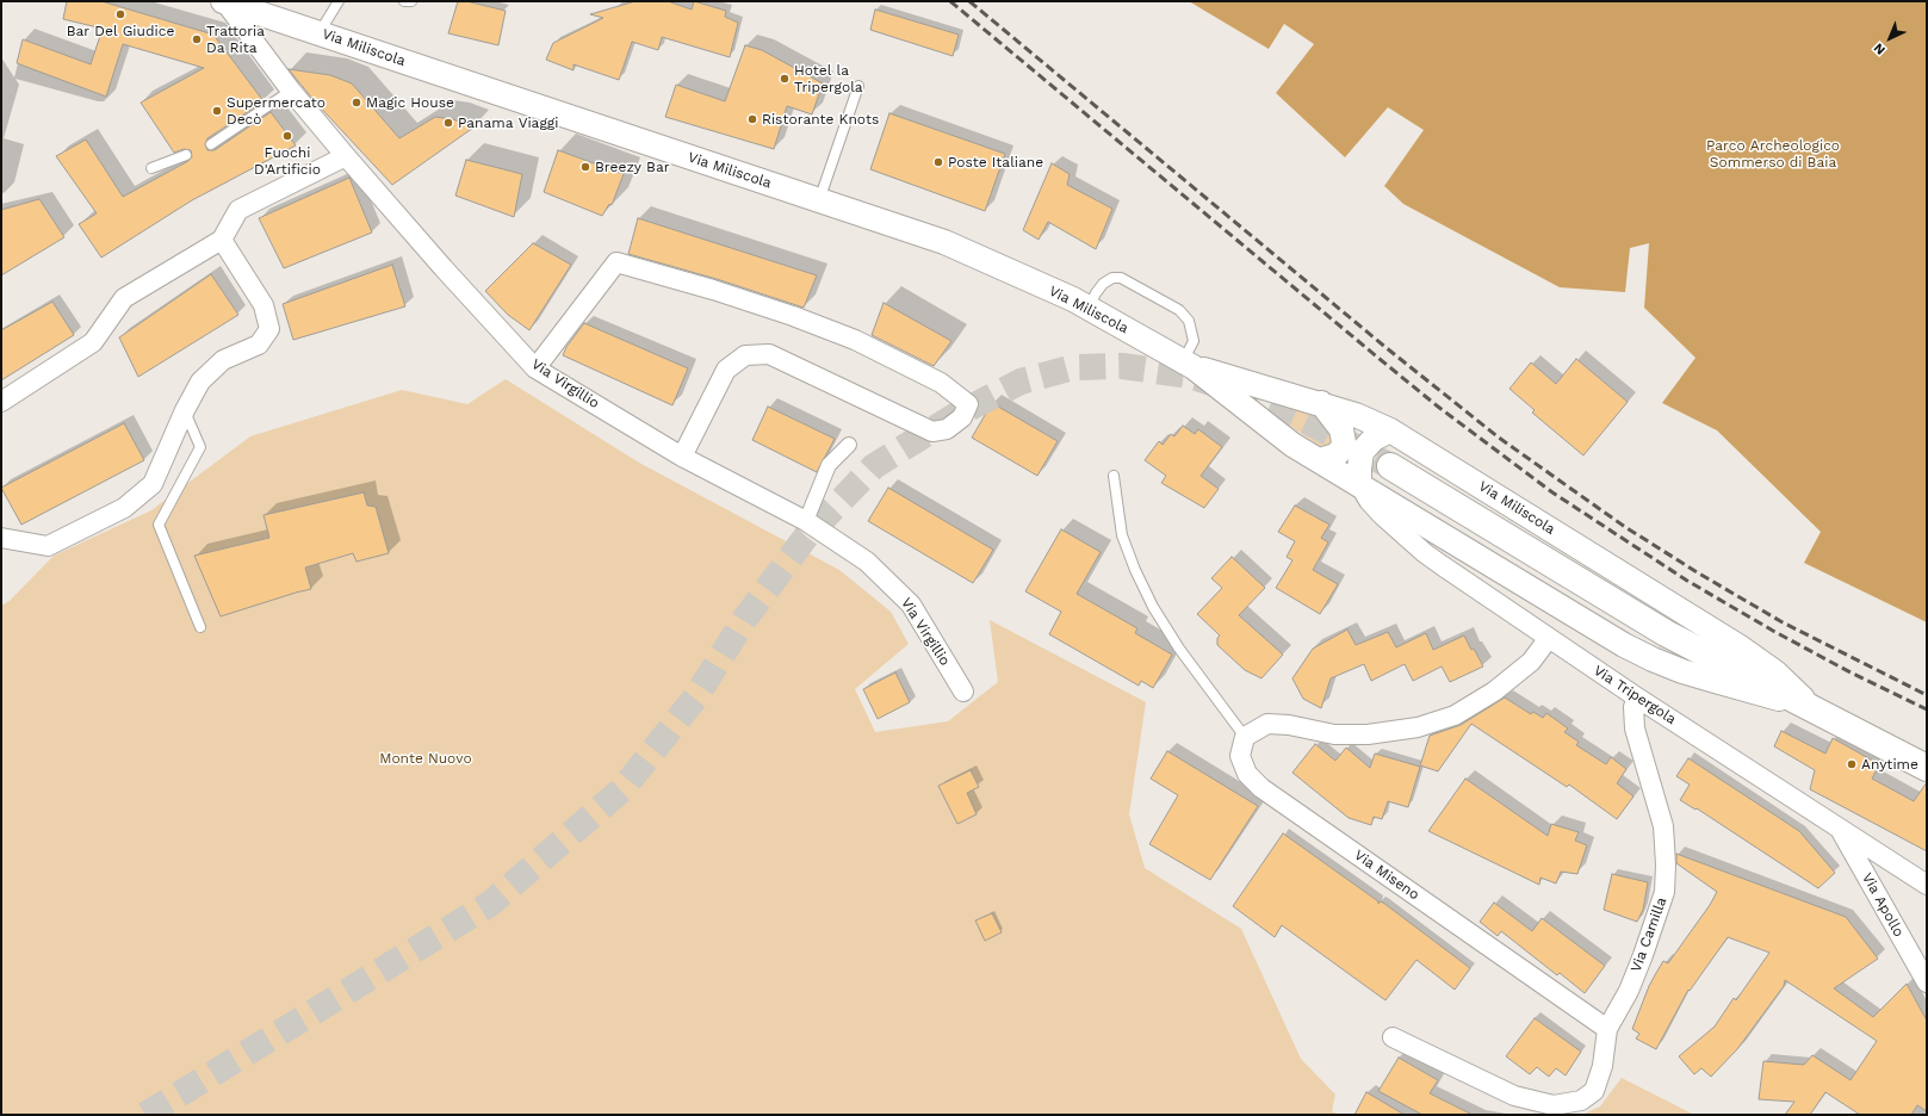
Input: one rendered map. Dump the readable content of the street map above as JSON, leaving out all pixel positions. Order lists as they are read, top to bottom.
{
  "streets": {
    "main road": ["Via Miliscola"],
    "street": [
      "Via Virgillio",
      "Via Tripergola",
      "Via Miseno",
      "Via Apollo",
      "Via Camilla"
    ]
  },
  "crossings": [
    ["Via Miliscola", "Via Virgillio"],
    ["Via Miliscola", "Via Tripergola"],
    ["Via Tripergola", "Via Apollo"],
    ["Via Tripergola", "Via Camilla"],
    ["Via Miseno", "Via Camilla"]
  ],
  "parks": ["Parco Archeologico Sommerso di Baia", "Monte Nuovo"],
  "places": [
    "Bar Del Giudice",
    "Trattoria Da Rita",
    "Hotel la Tripergola",
    "Magic House",
    "Supermercato Decò",
    "Ristorante Knots",
    "Panama Viaggi",
    "Fuochi D'Artificio",
    "Poste Italiane",
    "Breezy Bar",
    "Anytime"
  ],
  "north": "bottom left"
}
